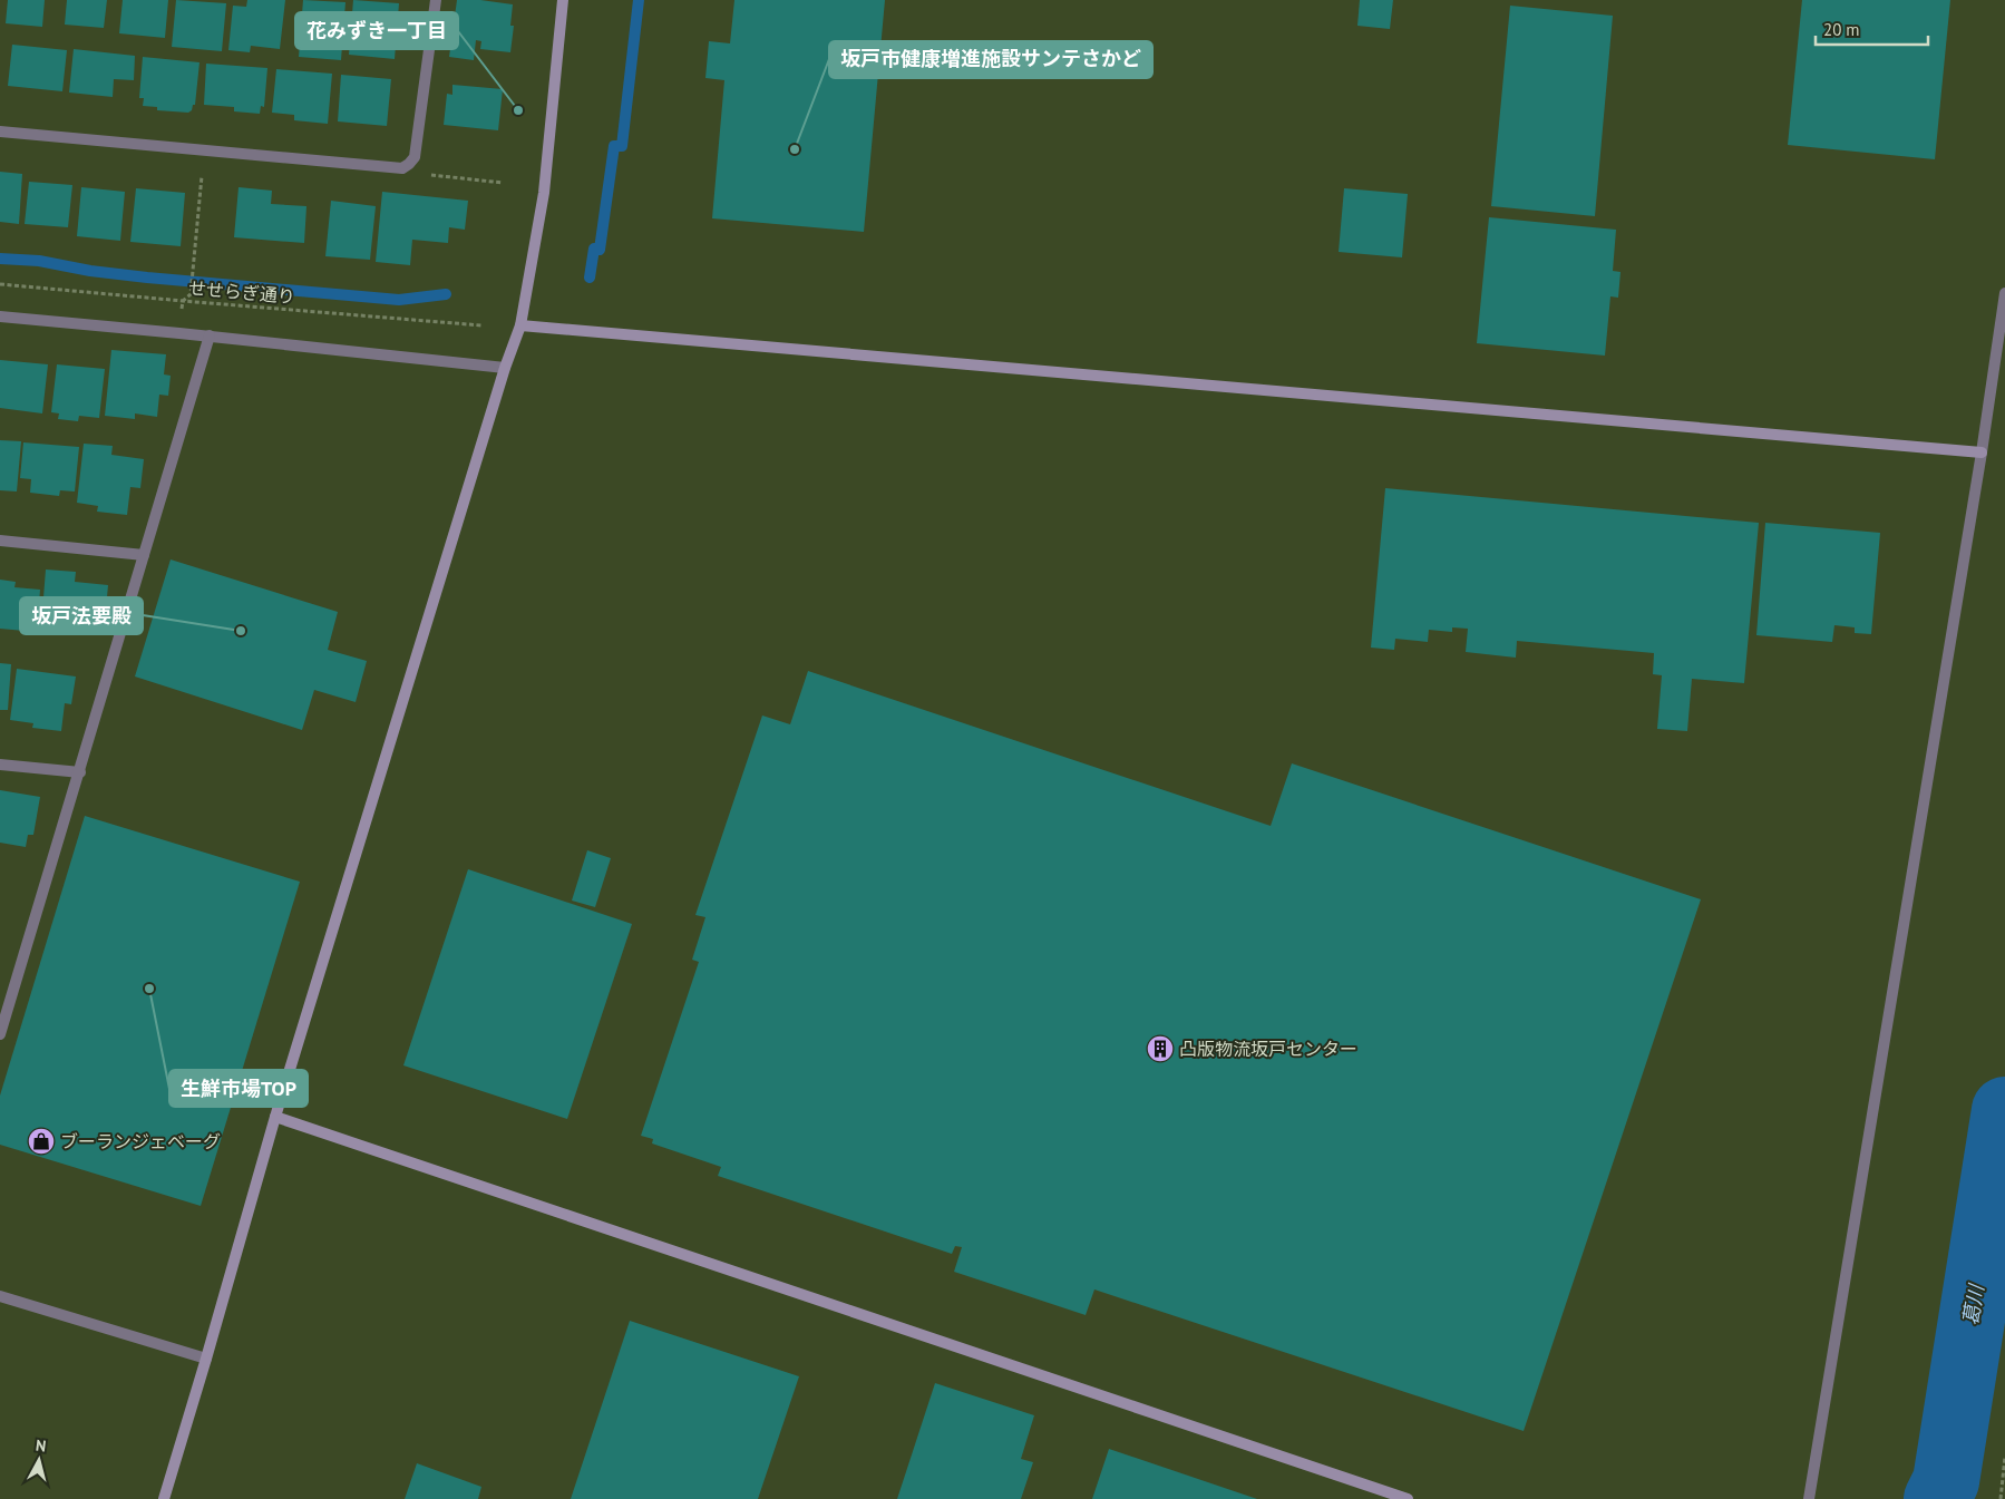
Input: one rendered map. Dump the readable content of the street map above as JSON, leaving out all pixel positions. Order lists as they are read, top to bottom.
{
  "streets": {
    "path": ["せせらぎ通り"]
  },
  "water": ["葛川"],
  "places": {
    "other": [
      "花みずき一丁目",
      "坂戸市健康増進施設サンテさかど",
      "坂戸法要殿",
      "生鮮市場TOP"
    ],
    "building": ["凸版物流坂戸センター"],
    "shop": ["ブーランジェベーグ"]
  },
  "scale_bar": "20 m",
  "north": "top"
}
